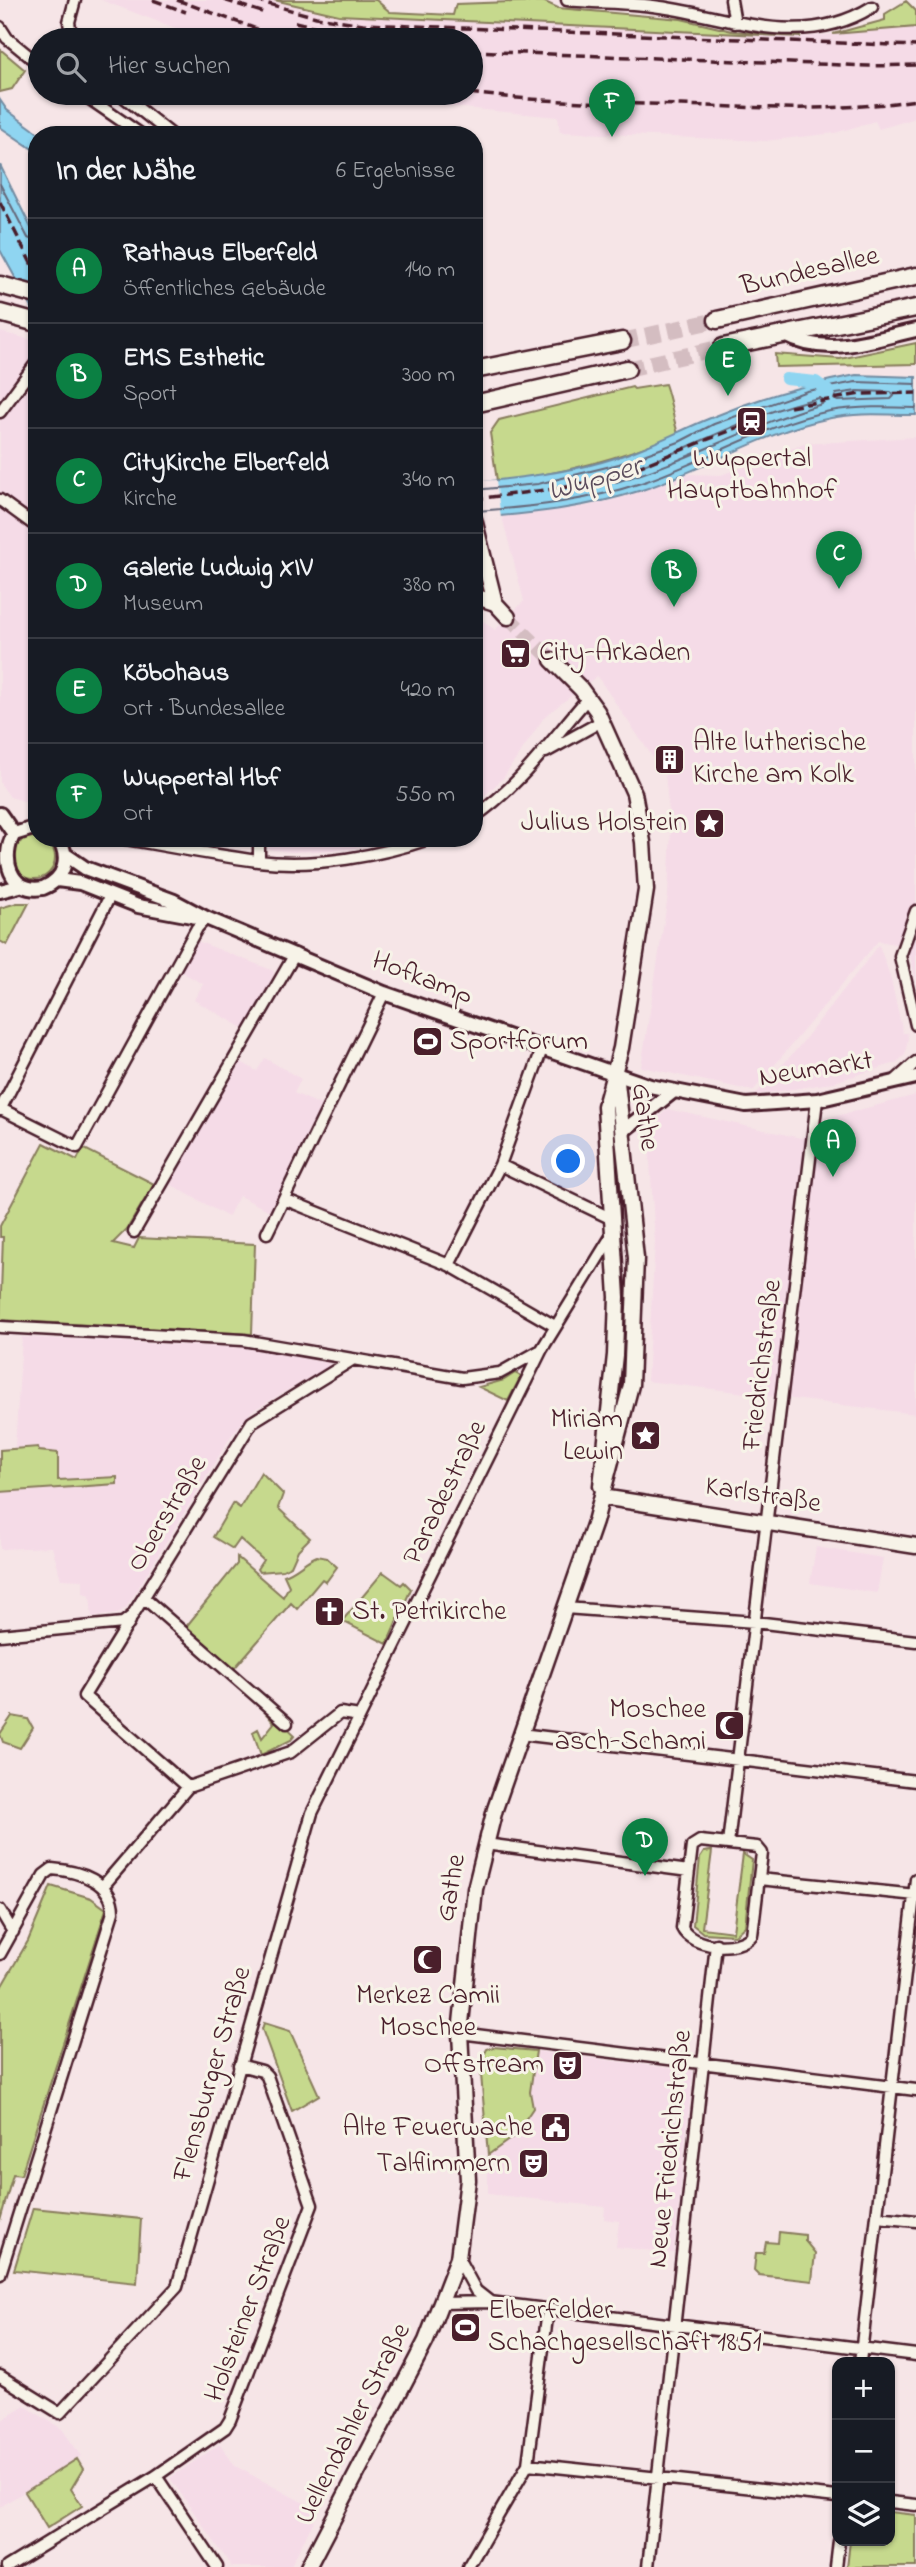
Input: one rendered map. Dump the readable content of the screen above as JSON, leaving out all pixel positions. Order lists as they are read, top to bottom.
{
  "streets": {
    "main road": [
      "Bundesallee",
      "Gathe",
      "Karlstraße",
      "Uellendahler Straße"
    ],
    "street": [
      "Hofkamp",
      "Neumarkt",
      "Friedrichstraße",
      "Paradestraße",
      "Oberstraße",
      "Flensburger Straße",
      "Neue Friedrichstraße",
      "Holsteiner Straße"
    ]
  },
  "crossings": [
    ["Hofkamp", "Neumarkt"],
    ["Hofkamp", "Gathe"],
    ["Neumarkt", "Friedrichstraße"],
    ["Gathe", "Paradestraße"],
    ["Gathe", "Karlstraße"],
    ["Gathe", "Uellendahler Straße"],
    ["Friedrichstraße", "Karlstraße"],
    ["Paradestraße", "Flensburger Straße"],
    ["Flensburger Straße", "Holsteiner Straße"]
  ],
  "water": ["Wupper"],
  "places": {
    "station": ["Wuppertal Hauptbahnhof"],
    "supermarket": ["City-Arkaden"],
    "building": ["Alte lutherische Kirche am Kolk"],
    "place": ["Julius Holstein", "Miriam Lewin"],
    "sports": ["Sportforum", "Elberfelder Schachgesellschaft 1851"],
    "church": ["St. Petrikirche"],
    "mosque": ["Moschee asch-Schami", "Merkez Camii Moschee"],
    "theatre": ["Offstream", "Talflimmern"],
    "public building": ["Alte Feuerwache"]
  },
  "page": {
    "search": "Hier suchen",
    "pins": [
      "F",
      "E",
      "C",
      "B",
      "A",
      "D"
    ],
    "heading": ["In der Nähe", "6 Ergebnisse"],
    "list": [
      {
        "mark": "A",
        "name": "Rathaus Elberfeld",
        "note": "Öffentliches Gebäude",
        "value": "140 m"
      },
      {
        "mark": "B",
        "name": "EMS Esthetic",
        "note": "Sport",
        "value": "300 m"
      },
      {
        "mark": "C",
        "name": "CityKirche Elberfeld",
        "note": "Kirche",
        "value": "340 m"
      },
      {
        "mark": "D",
        "name": "Galerie Ludwig XIV",
        "note": "Museum",
        "value": "380 m"
      },
      {
        "mark": "E",
        "name": "Köbohaus",
        "note": "Ort · Bundesallee",
        "value": "420 m"
      },
      {
        "mark": "F",
        "name": "Wuppertal Hbf",
        "note": "Ort",
        "value": "550 m"
      }
    ],
    "map_buttons": ["+", "−"]
  }
}
